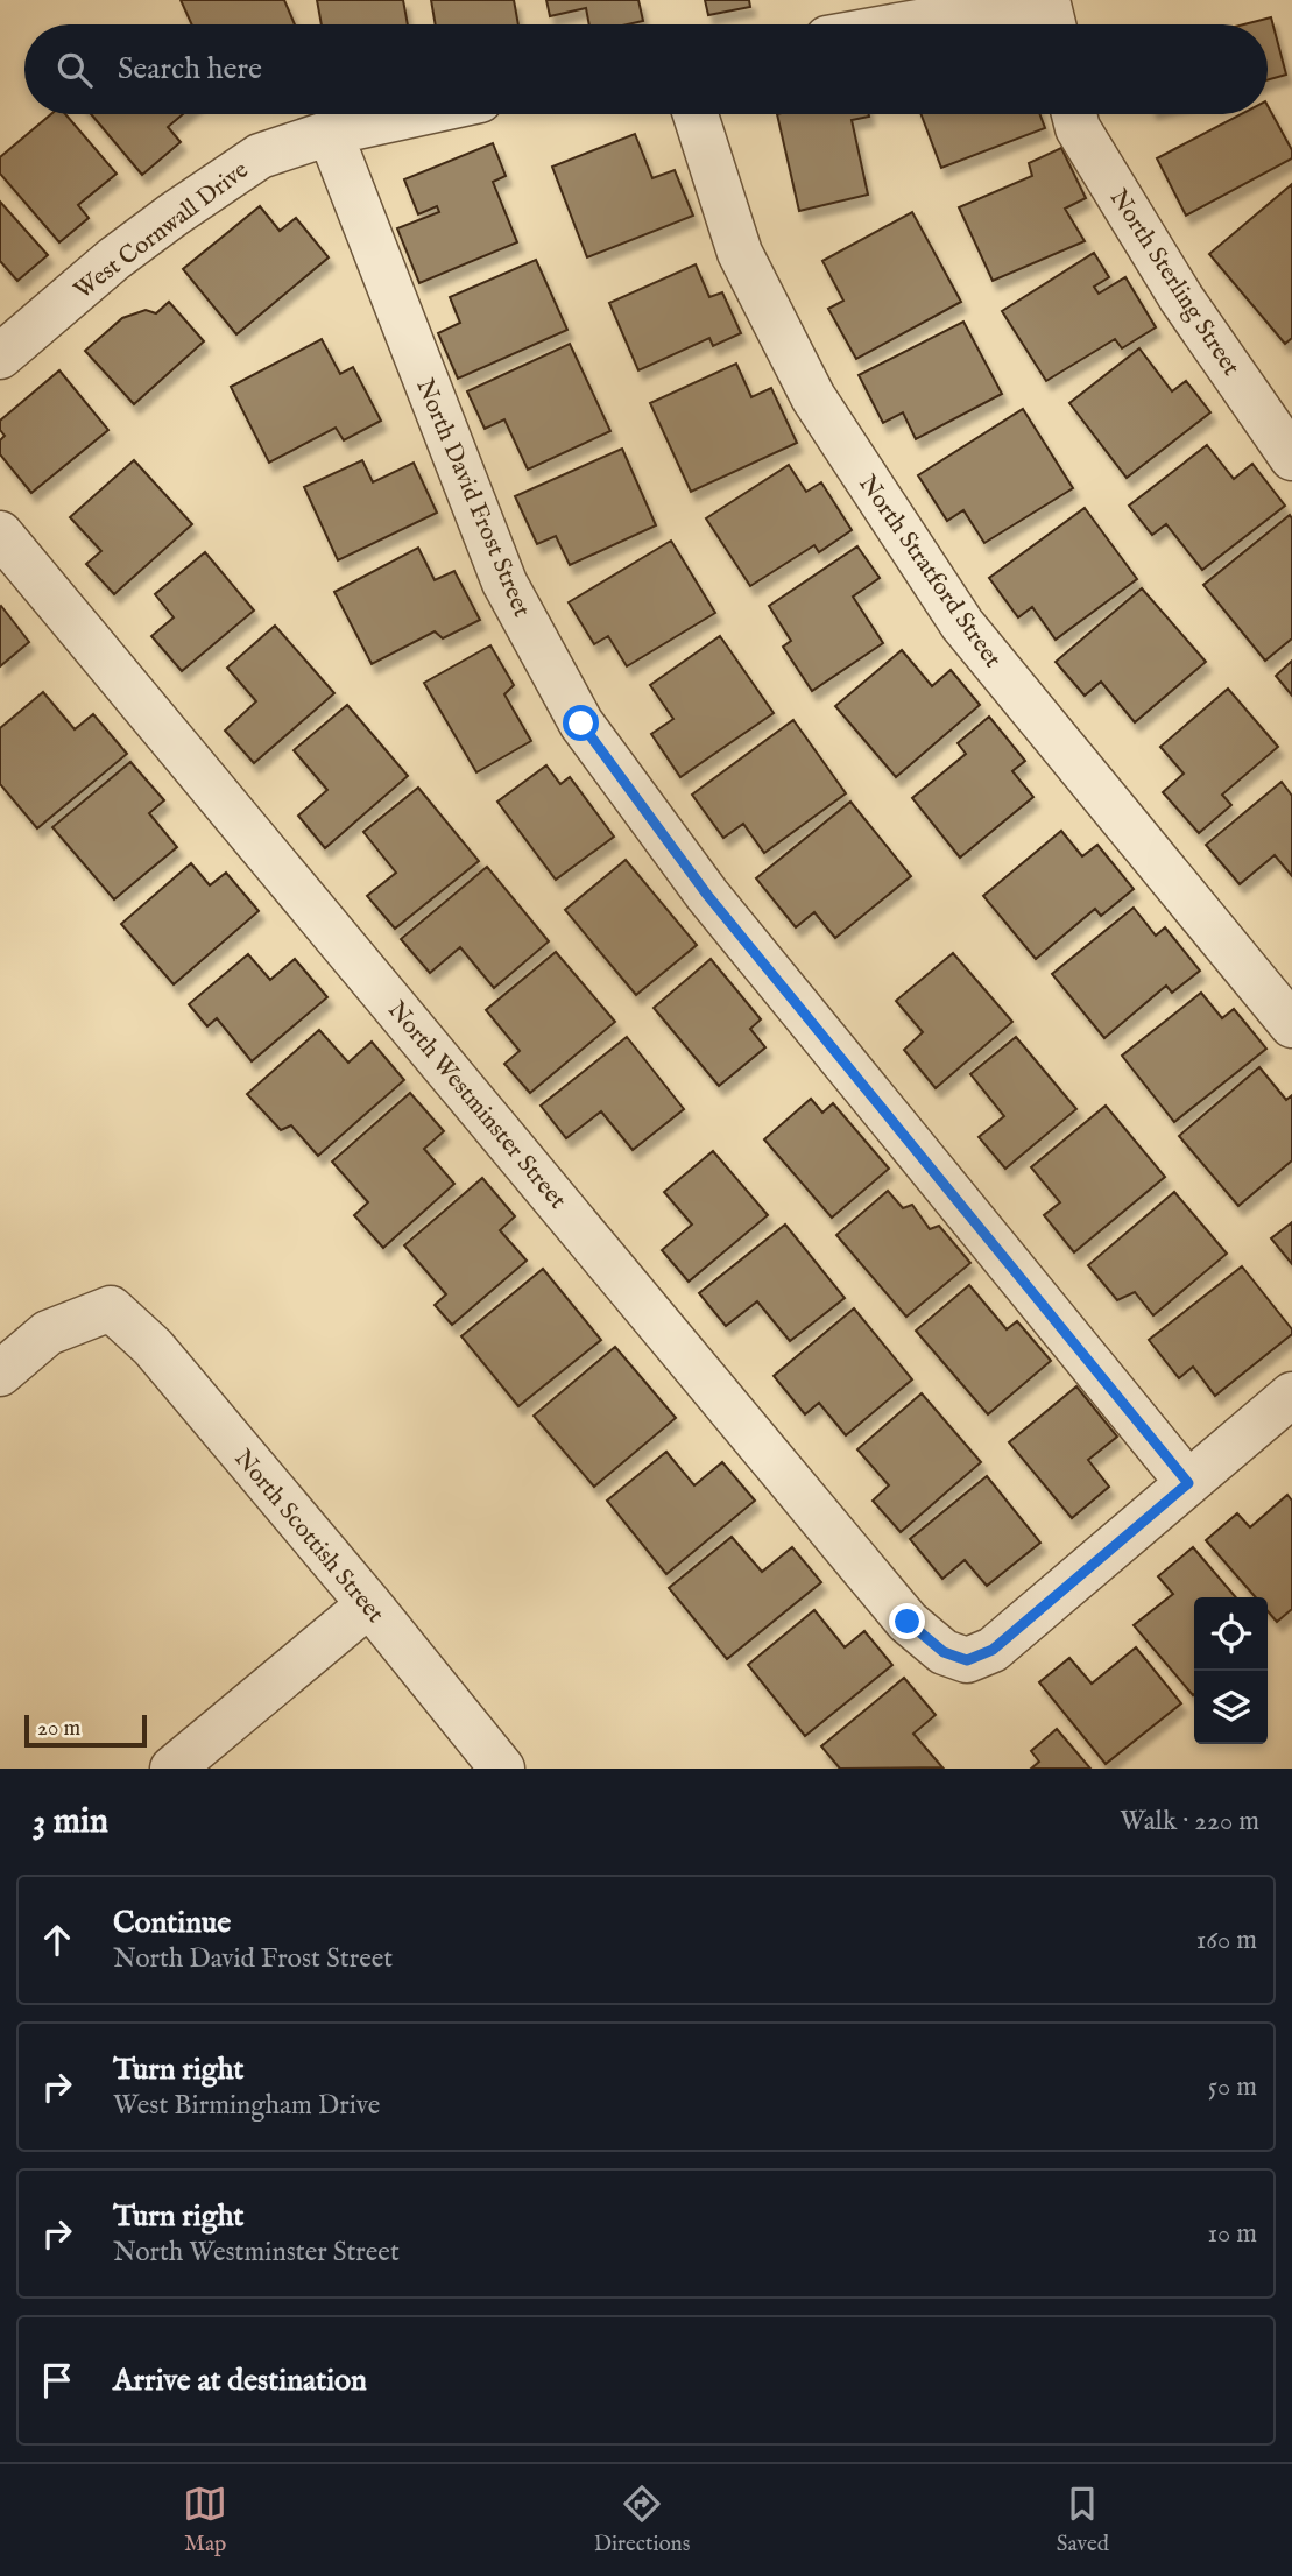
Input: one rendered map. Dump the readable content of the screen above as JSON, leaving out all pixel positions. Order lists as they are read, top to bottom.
{
  "streets": {
    "street": [
      "West Cornwall Drive",
      "North Sterling Street",
      "North David Frost Street",
      "North Stratford Street",
      "North Westminster Street",
      "North Scottish Street"
    ]
  },
  "crossings": [
    ["West Cornwall Drive", "North David Frost Street"],
    ["North David Frost Street", "North Westminster Street"]
  ],
  "scale_bar": "20 m",
  "page": {
    "search": "Search here",
    "scale": "20 m",
    "heading": ["3 min", "Walk · 220 m"],
    "list": [
      ["Continue", "North David Frost Street", "160 m"],
      ["Turn right", "West Birmingham Drive", "50 m"],
      ["Turn right", "North Westminster Street", "10 m"],
      "Arrive at destination"
    ],
    "nav": ["Map", "Directions", "Saved"]
  }
}
